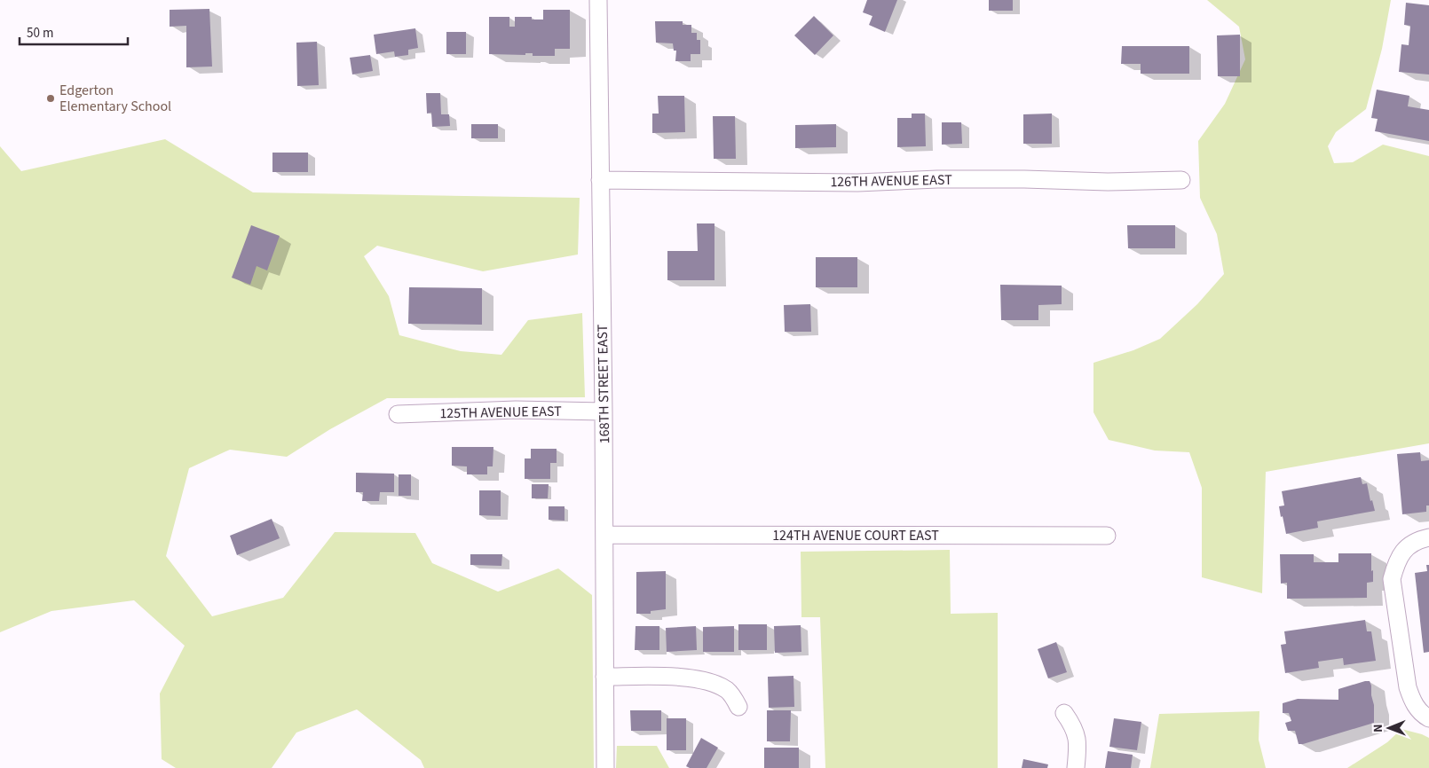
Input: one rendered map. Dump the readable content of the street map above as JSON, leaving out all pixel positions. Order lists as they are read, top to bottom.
{
  "streets": {
    "street": [
      "126TH AVENUE EAST",
      "168TH STREET EAST",
      "125TH AVENUE EAST",
      "124TH AVENUE COURT EAST"
    ]
  },
  "crossings": [
    ["126TH AVENUE EAST", "168TH STREET EAST"],
    ["168TH STREET EAST", "125TH AVENUE EAST"],
    ["168TH STREET EAST", "124TH AVENUE COURT EAST"]
  ],
  "places": ["Edgerton Elementary School"],
  "scale_bar": "50 m",
  "north": "left"
}
